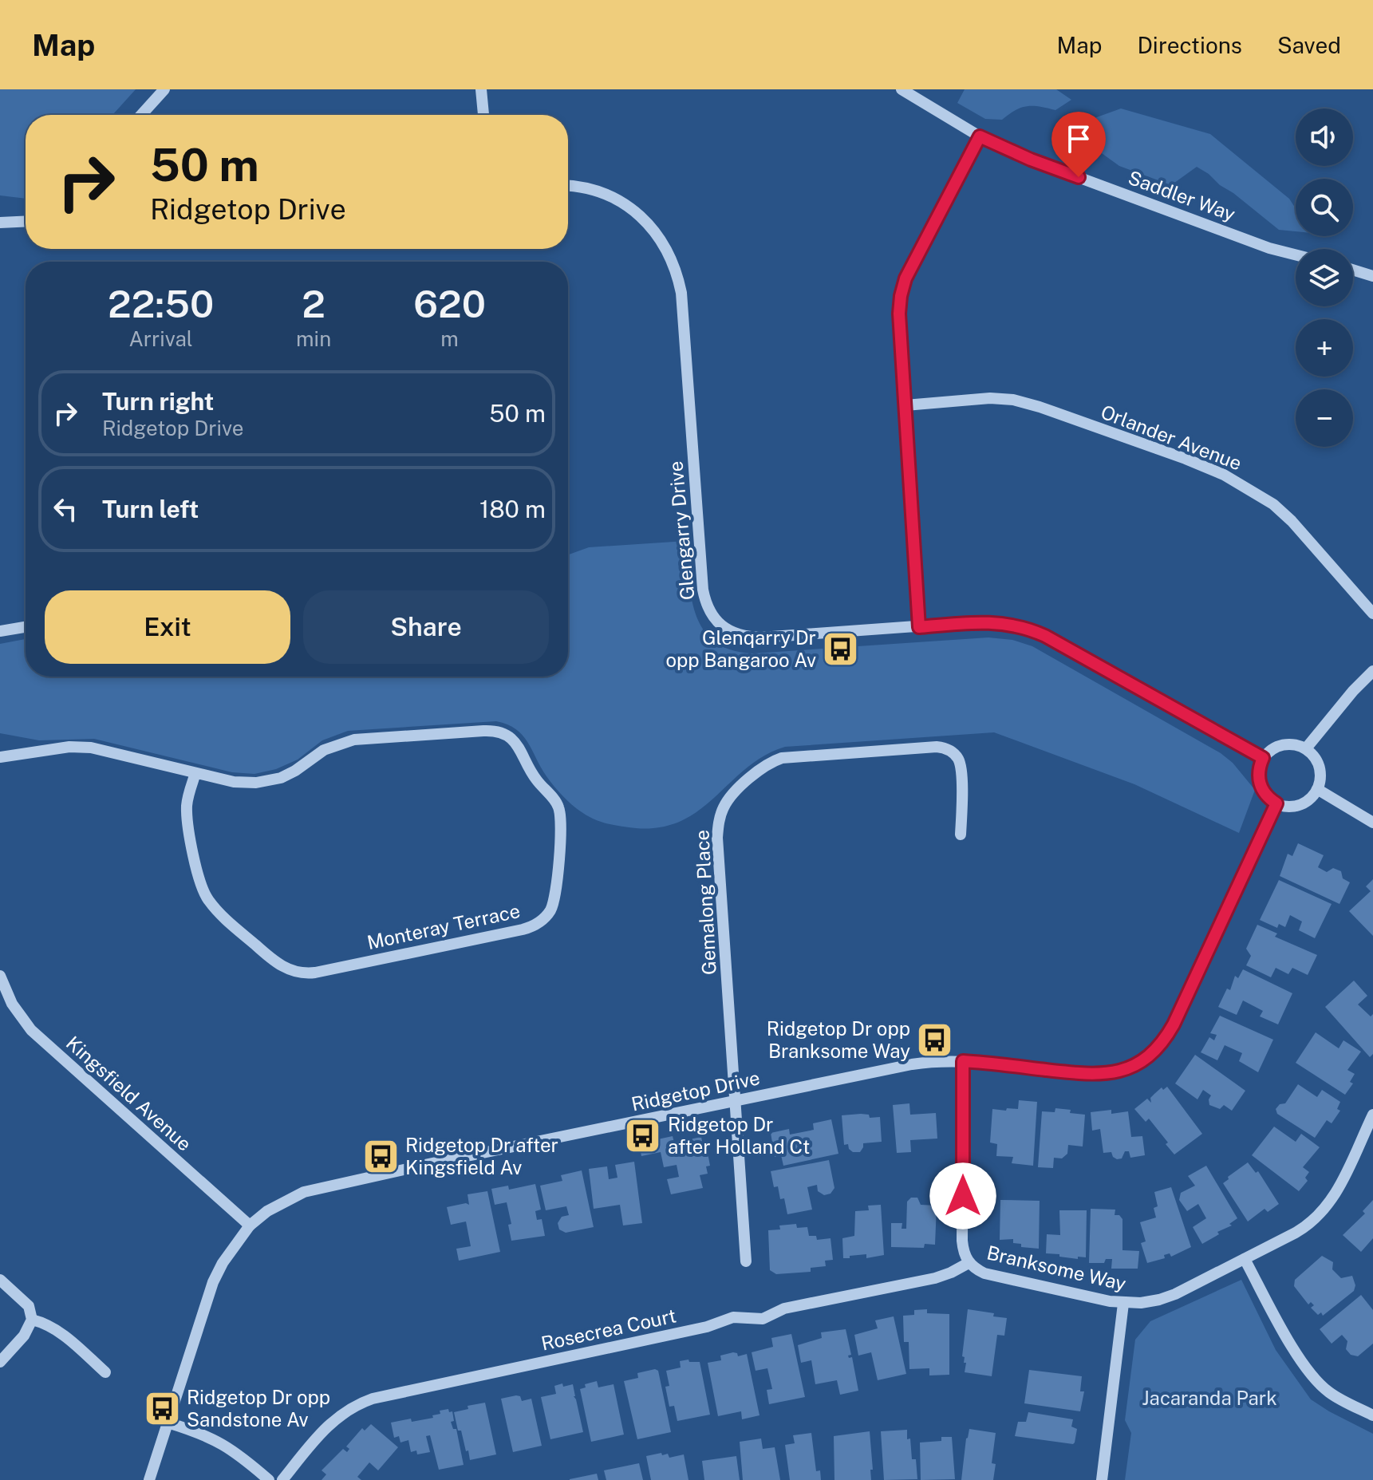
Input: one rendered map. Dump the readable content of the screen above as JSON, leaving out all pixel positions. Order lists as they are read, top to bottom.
{
  "streets": {
    "street": [
      "Saddler Way",
      "Orlander Avenue",
      "Glengarry Drive",
      "Gemalong Place",
      "Monteray Terrace",
      "Ridgetop Drive",
      "Kingsfield Avenue",
      "Branksome Way",
      "Rosecrea Court"
    ]
  },
  "crossings": [
    ["Glengarry Drive", "Ridgetop Drive"],
    ["Gemalong Place", "Ridgetop Drive"],
    ["Ridgetop Drive", "Kingsfield Avenue"],
    ["Ridgetop Drive", "Branksome Way"],
    ["Branksome Way", "Rosecrea Court"]
  ],
  "parks": ["Jacaranda Park"],
  "places": {
    "bus stop": [
      "Glenqarry Dr opp Bangaroo Av",
      "Ridgetop Dr opp Branksome Way",
      "Ridgetop Dr after Holland Ct",
      "Ridgetop Dr after Kingsfield Av",
      "Ridgetop Dr opp Sandstone Av"
    ]
  },
  "page": {
    "header": "Map",
    "nav": ["Map", "Directions", "Saved"],
    "map_buttons": ["+", "−"],
    "turn": ["50 m", "Ridgetop Drive"],
    "eta": [
      "22:50",
      "Arrival",
      "2",
      "min",
      "620",
      "m"
    ],
    "list": [
      {
        "name": "Turn right",
        "note": "Ridgetop Drive",
        "value": "50 m"
      },
      {
        "name": "Turn left",
        "value": "180 m"
      }
    ],
    "buttons": ["Exit", "Share"]
  }
}
